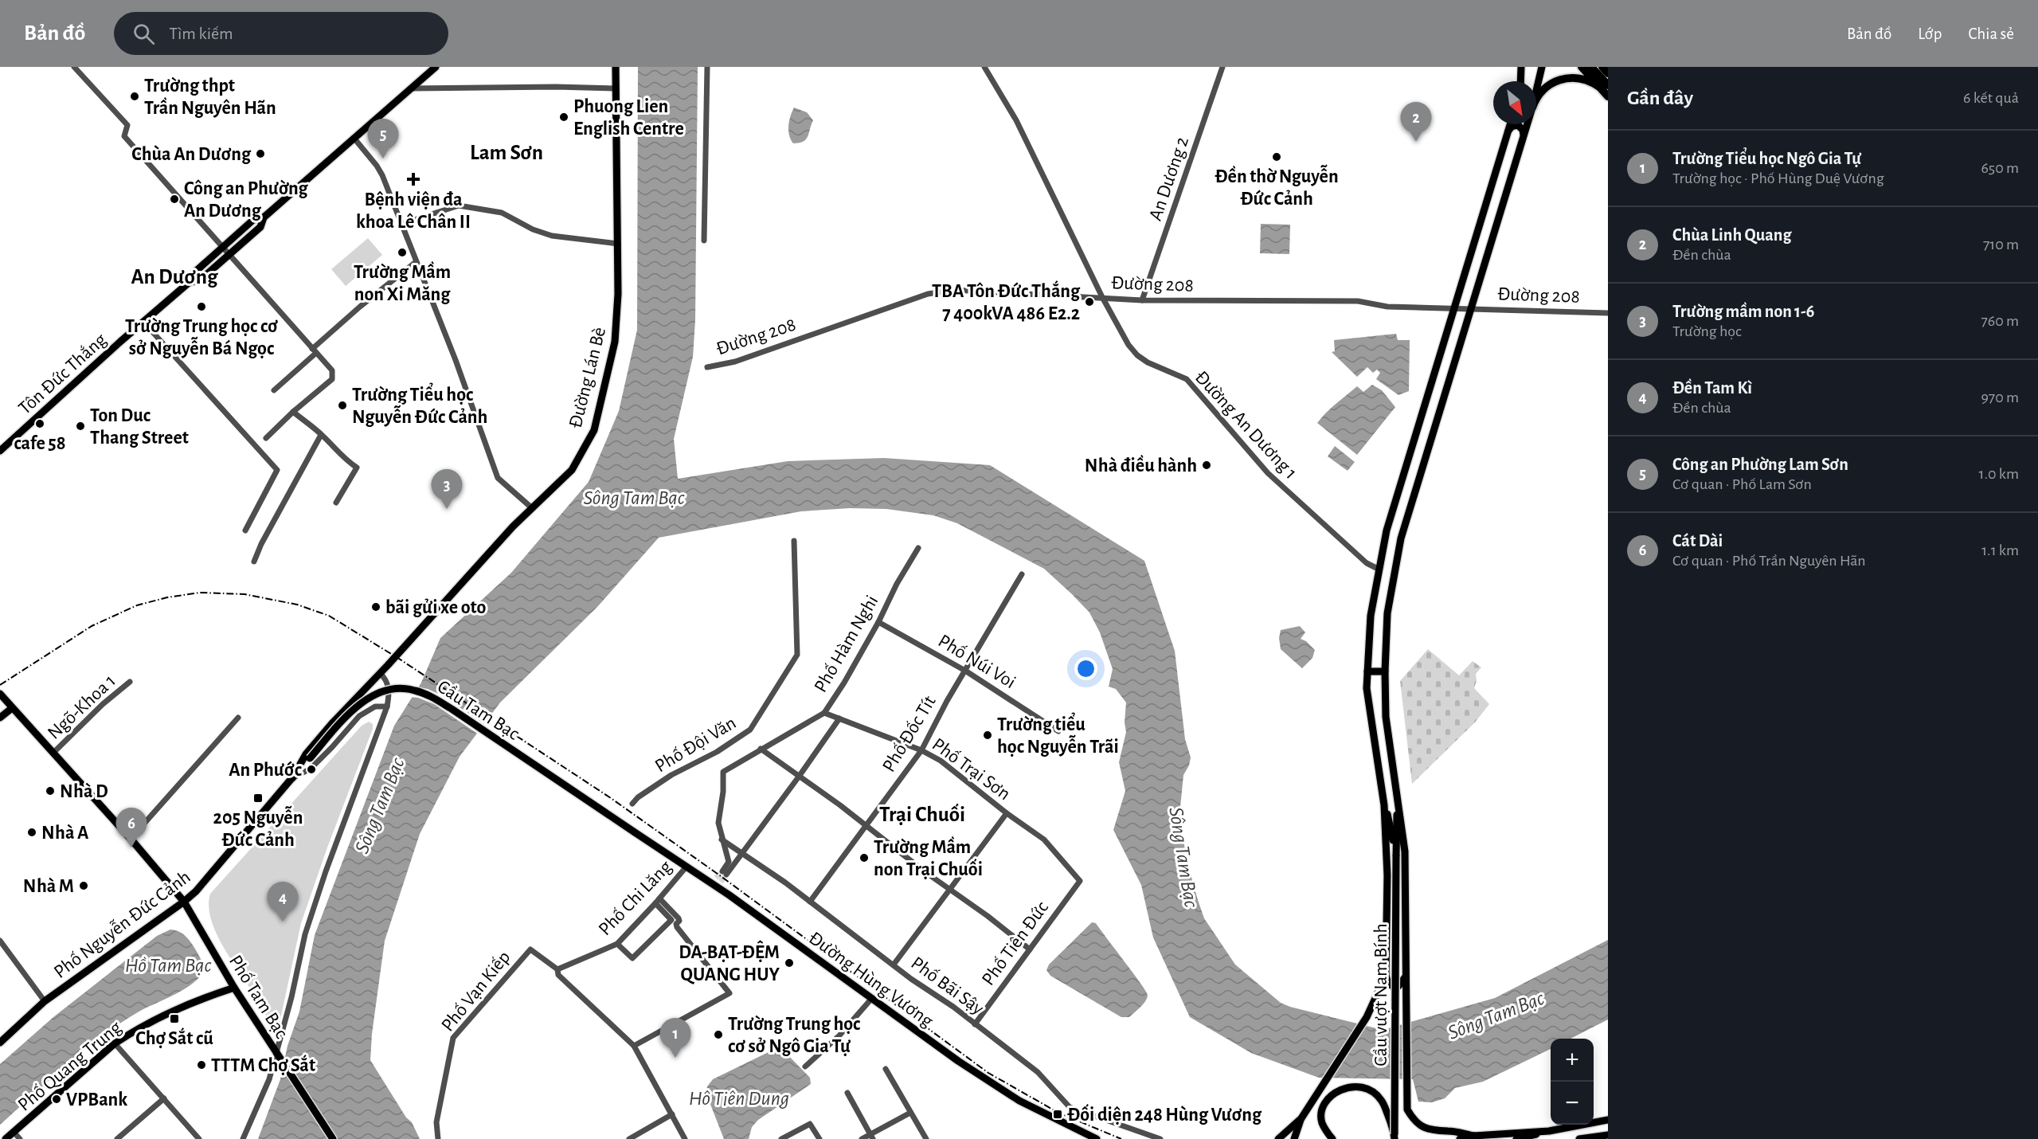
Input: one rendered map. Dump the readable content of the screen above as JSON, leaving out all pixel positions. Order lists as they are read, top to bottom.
{
  "streets": {
    "main road": [
      "Tôn Đức Thắng",
      "Đường Lán Bè",
      "Cầu Tam Bạc",
      "Phố Nguyễn Đức Cảnh",
      "Đường Hùng Vương",
      "Cầu vượt Nam Bính",
      "Phố Tam Bạc",
      "Phố Quang Trung"
    ],
    "street": [
      "An Dương 2",
      "Đường 208",
      "Đường An Dương 1",
      "Phố Hàm Nghi",
      "Phố Núi Voi",
      "Ngõ-Khoa 1",
      "Phố Đốc Tít",
      "Phố Đội Văn",
      "Phố Trại Sơn",
      "Phố Chi Lăng",
      "Phố Tiên Đức",
      "Phố Bãi Sậy",
      "Phố Vạn Kiếp"
    ]
  },
  "crossings": [
    ["An Dương 2", "Đường 208"],
    ["Đường 208", "Đường An Dương 1"],
    ["Đường Lán Bè", "Phố Nguyễn Đức Cảnh"],
    ["Phố Hàm Nghi", "Phố Núi Voi"],
    ["Phố Hàm Nghi", "Phố Trại Sơn"],
    ["Phố Hàm Nghi", "Phố Bãi Sậy"],
    ["Phố Núi Voi", "Phố Đốc Tít"],
    ["Ngõ-Khoa 1", "Phố Tam Bạc"],
    ["Cầu Tam Bạc", "Phố Nguyễn Đức Cảnh"],
    ["Cầu Tam Bạc", "Đường Hùng Vương"],
    ["Phố Đốc Tít", "Phố Trại Sơn"],
    ["Phố Đốc Tít", "Phố Bãi Sậy"],
    ["Phố Trại Sơn", "Phố Tiên Đức"],
    ["Phố Chi Lăng", "Đường Hùng Vương"],
    ["Phố Chi Lăng", "Phố Vạn Kiếp"],
    ["Phố Nguyễn Đức Cảnh", "Phố Tam Bạc"],
    ["Phố Tiên Đức", "Phố Bãi Sậy"],
    ["Phố Tam Bạc", "Phố Quang Trung"]
  ],
  "districts": ["Lam Sơn", "An Dương", "Trại Chuối"],
  "water": ["Sông Tam Bạc", "Hồ Tam Bạc", "Hô Tiên Dung"],
  "places": {
    "other": [
      "Trường thpt Trần Nguyên Hãn",
      "Phuong Lien English Centre",
      "Chùa An Dương",
      "Đền thờ Nguyễn Đức Cảnh",
      "Công an Phường An Dương",
      "Trường Mầm non Xi Măng",
      "TBA Tôn Đức Thắng 7 400kVA 486 E2.2",
      "Trường Trung học cơ sở Nguyễn Bá Ngọc",
      "Trường Tiểu học Nguyễn Đức Cảnh",
      "cafe 58",
      "Ton Duc Thang Street",
      "Nhà điều hành",
      "bãi gửi xe oto",
      "Trường tiểu học Nguyễn Trãi",
      "An Phước",
      "Nhà D",
      "Nhà A",
      "Trường Mầm non Trại Chuối",
      "Nhà M",
      "DA-BẠT-ĐỆM QUANG HUY",
      "Trường Trung học cơ sở Ngô Gia Tự",
      "TTTM Chợ Sắt",
      "VPBank"
    ],
    "health": ["Bệnh viện đa khoa Lê Chân II"],
    "transit": ["205 Nguyễn Đức Cảnh", "Chợ Sắt cũ", "Đối diện 248 Hùng Vương"]
  },
  "north": "bottom right",
  "page": {
    "header": "Bản đồ",
    "search": "Tìm kiếm",
    "nav": ["Bản đồ", "Lớp", "Chia sẻ"],
    "heading": ["Gần đây", "6 kết quả"],
    "pins": [
      "2",
      "5",
      "3",
      "6",
      "4",
      "1"
    ],
    "list": [
      {
        "mark": "1",
        "name": "Trường Tiểu học Ngô Gia Tự",
        "note": "Trường học · Phố Hùng Duệ Vương",
        "value": "650 m"
      },
      {
        "mark": "2",
        "name": "Chùa Linh Quang",
        "note": "Đền chùa",
        "value": "710 m"
      },
      {
        "mark": "3",
        "name": "Trường mầm non 1-6",
        "note": "Trường học",
        "value": "760 m"
      },
      {
        "mark": "4",
        "name": "Đền Tam Kì",
        "note": "Đền chùa",
        "value": "970 m"
      },
      {
        "mark": "5",
        "name": "Công an Phường Lam Sơn",
        "note": "Cơ quan · Phố Lam Sơn",
        "value": "1.0 km"
      },
      {
        "mark": "6",
        "name": "Cát Dài",
        "note": "Cơ quan · Phố Trần Nguyên Hãn",
        "value": "1.1 km"
      }
    ],
    "map_buttons": ["+", "−"]
  }
}
